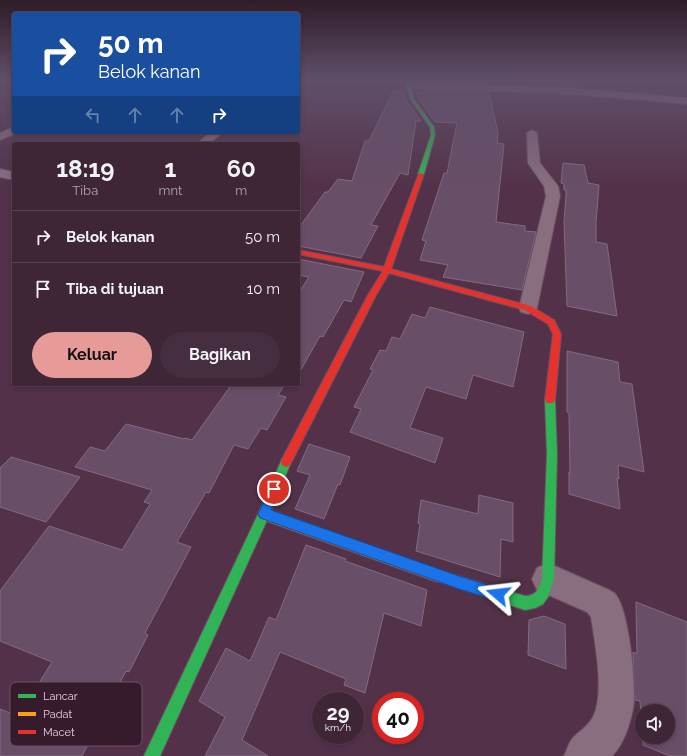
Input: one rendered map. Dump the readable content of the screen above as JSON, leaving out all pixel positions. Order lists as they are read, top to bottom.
{
  "legend": ["Lancar", "Padat", "Macet"],
  "page": {
    "turn": ["50 m", "Belok kanan"],
    "eta": [
      "18:19",
      "Tiba",
      "1",
      "mnt",
      "60",
      "m"
    ],
    "list": [
      {
        "name": "Belok kanan",
        "value": "50 m"
      },
      {
        "name": "Tiba di tujuan",
        "value": "10 m"
      }
    ],
    "buttons": ["Keluar", "Bagikan"],
    "speed": "29 km/h",
    "limit": "40"
  }
}
